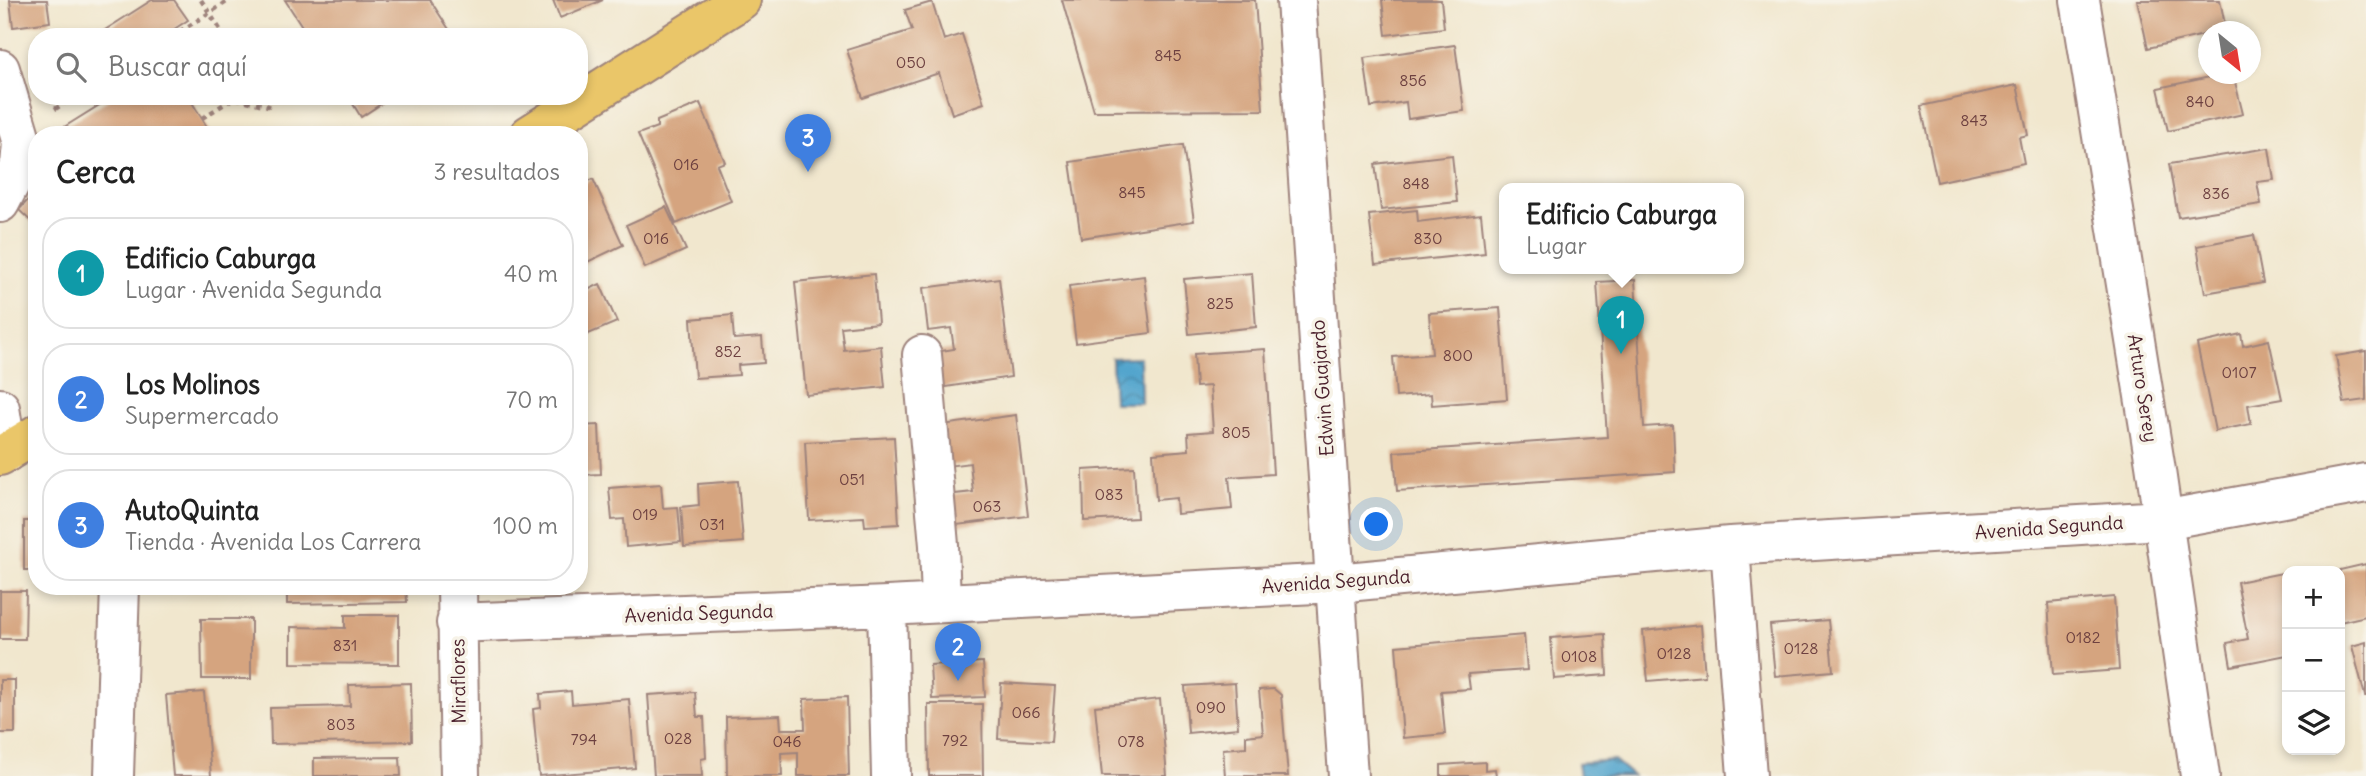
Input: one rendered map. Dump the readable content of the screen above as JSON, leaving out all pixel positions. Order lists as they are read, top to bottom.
{
  "streets": {
    "street": [
      "Edwin Guajardo",
      "Arturo Serey",
      "Avenida Segunda",
      "Miraflores"
    ]
  },
  "crossings": [
    ["Edwin Guajardo", "Avenida Segunda"],
    ["Arturo Serey", "Avenida Segunda"],
    ["Avenida Segunda", "Miraflores"]
  ],
  "house_numbers": [
    "845",
    "050",
    "856",
    "840",
    "843",
    "016",
    "848",
    "845",
    "836",
    "016",
    "830",
    "825",
    "852",
    "800",
    "0107",
    "805",
    "051",
    "083",
    "063",
    "019",
    "031",
    "0182",
    "831",
    "0128",
    "0128",
    "0108",
    "090",
    "066",
    "803",
    "028",
    "794",
    "792",
    "046",
    "078"
  ],
  "north": "bottom right",
  "page": {
    "search": "Buscar aquí",
    "pins": ["3", "1", "2"],
    "heading": ["Cerca", "3 resultados"],
    "popup": ["Edificio Caburga", "Lugar"],
    "list": [
      {
        "mark": "1",
        "name": "Edificio Caburga",
        "note": "Lugar · Avenida Segunda",
        "value": "40 m"
      },
      {
        "mark": "2",
        "name": "Los Molinos",
        "note": "Supermercado",
        "value": "70 m"
      },
      {
        "mark": "3",
        "name": "AutoQuinta",
        "note": "Tienda · Avenida Los Carrera",
        "value": "100 m"
      }
    ],
    "map_buttons": ["+", "−"]
  }
}
